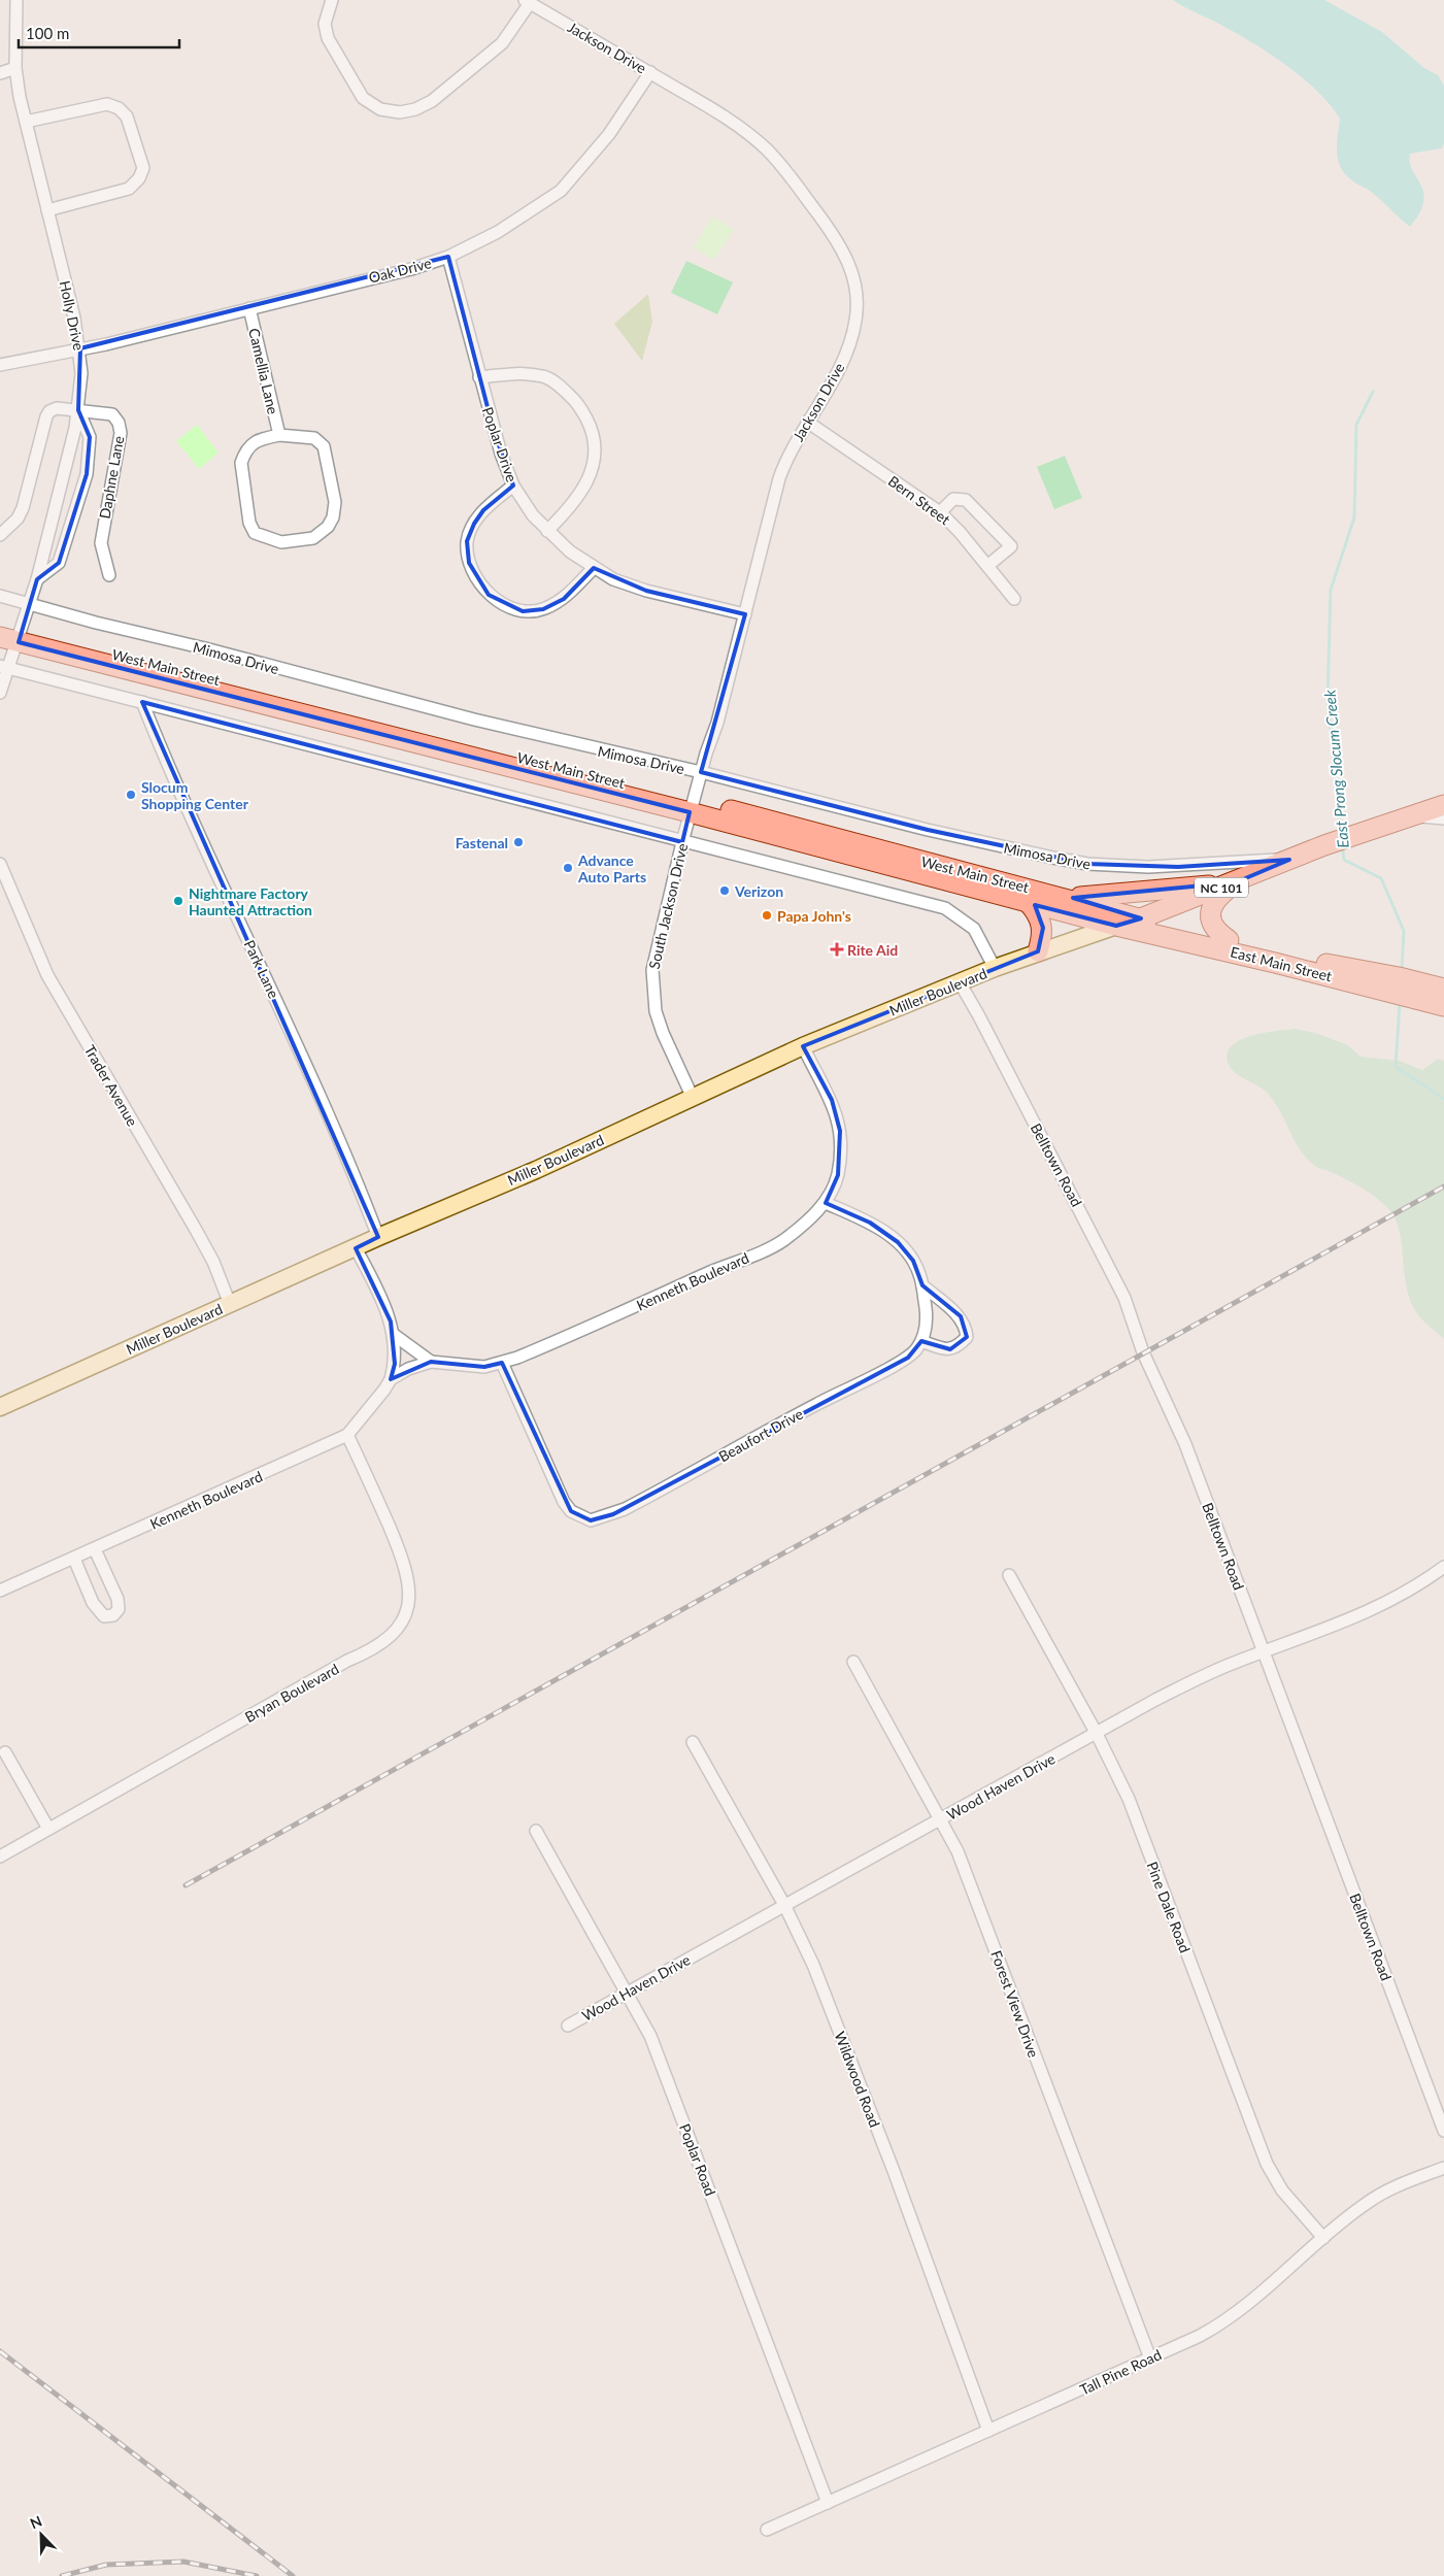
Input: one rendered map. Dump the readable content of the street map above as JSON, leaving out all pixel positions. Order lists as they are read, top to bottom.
{
  "streets": {
    "main road": ["West Main Street", "NC 101", "East Main Street"],
    "street": [
      "Jackson Drive",
      "Oak Drive",
      "Holly Drive",
      "Camellia Lane",
      "Poplar Drive",
      "Daphne Lane",
      "Bern Street",
      "Mimosa Drive",
      "South Jackson Drive",
      "Park Lane",
      "Miller Boulevard",
      "Trader Avenue",
      "Belltown Road",
      "Kenneth Boulevard",
      "Beaufort Drive",
      "Bryan Boulevard",
      "Wood Haven Drive",
      "Pine Dale Road",
      "Forest View Drive",
      "Wildwood Road",
      "Poplar Road",
      "Tall Pine Road"
    ]
  },
  "crossings": [
    ["Jackson Drive", "Oak Drive"],
    ["Jackson Drive", "Poplar Drive"],
    ["Jackson Drive", "Bern Street"],
    ["Jackson Drive", "Mimosa Drive"],
    ["Jackson Drive", "West Main Street"],
    ["Jackson Drive", "South Jackson Drive"],
    ["Oak Drive", "Holly Drive"],
    ["Oak Drive", "Camellia Lane"],
    ["Oak Drive", "Poplar Drive"],
    ["Holly Drive", "Daphne Lane"],
    ["Holly Drive", "Mimosa Drive"],
    ["Holly Drive", "West Main Street"],
    ["Mimosa Drive", "NC 101"],
    ["West Main Street", "NC 101"],
    ["West Main Street", "South Jackson Drive"],
    ["West Main Street", "East Main Street"],
    ["West Main Street", "Miller Boulevard"],
    ["NC 101", "East Main Street"],
    ["NC 101", "Miller Boulevard"],
    ["South Jackson Drive", "Miller Boulevard"],
    ["East Main Street", "Miller Boulevard"],
    ["Park Lane", "Miller Boulevard"],
    ["Miller Boulevard", "Trader Avenue"],
    ["Miller Boulevard", "Belltown Road"],
    ["Miller Boulevard", "Kenneth Boulevard"],
    ["Belltown Road", "Wood Haven Drive"],
    ["Kenneth Boulevard", "Beaufort Drive"],
    ["Kenneth Boulevard", "Bryan Boulevard"],
    ["Wood Haven Drive", "Pine Dale Road"],
    ["Wood Haven Drive", "Forest View Drive"],
    ["Wood Haven Drive", "Wildwood Road"],
    ["Wood Haven Drive", "Poplar Road"],
    ["Pine Dale Road", "Tall Pine Road"],
    ["Forest View Drive", "Tall Pine Road"],
    ["Wildwood Road", "Tall Pine Road"],
    ["Poplar Road", "Tall Pine Road"]
  ],
  "water": ["East Prong Slocum Creek"],
  "places": {
    "other": [
      "Slocum Shopping Center",
      "Fastenal",
      "Advance Auto Parts",
      "Verizon",
      "Nightmare Factory Haunted Attraction",
      "Papa John's"
    ],
    "health": ["Rite Aid"]
  },
  "scale_bar": "100 m",
  "north": "top left"
}
